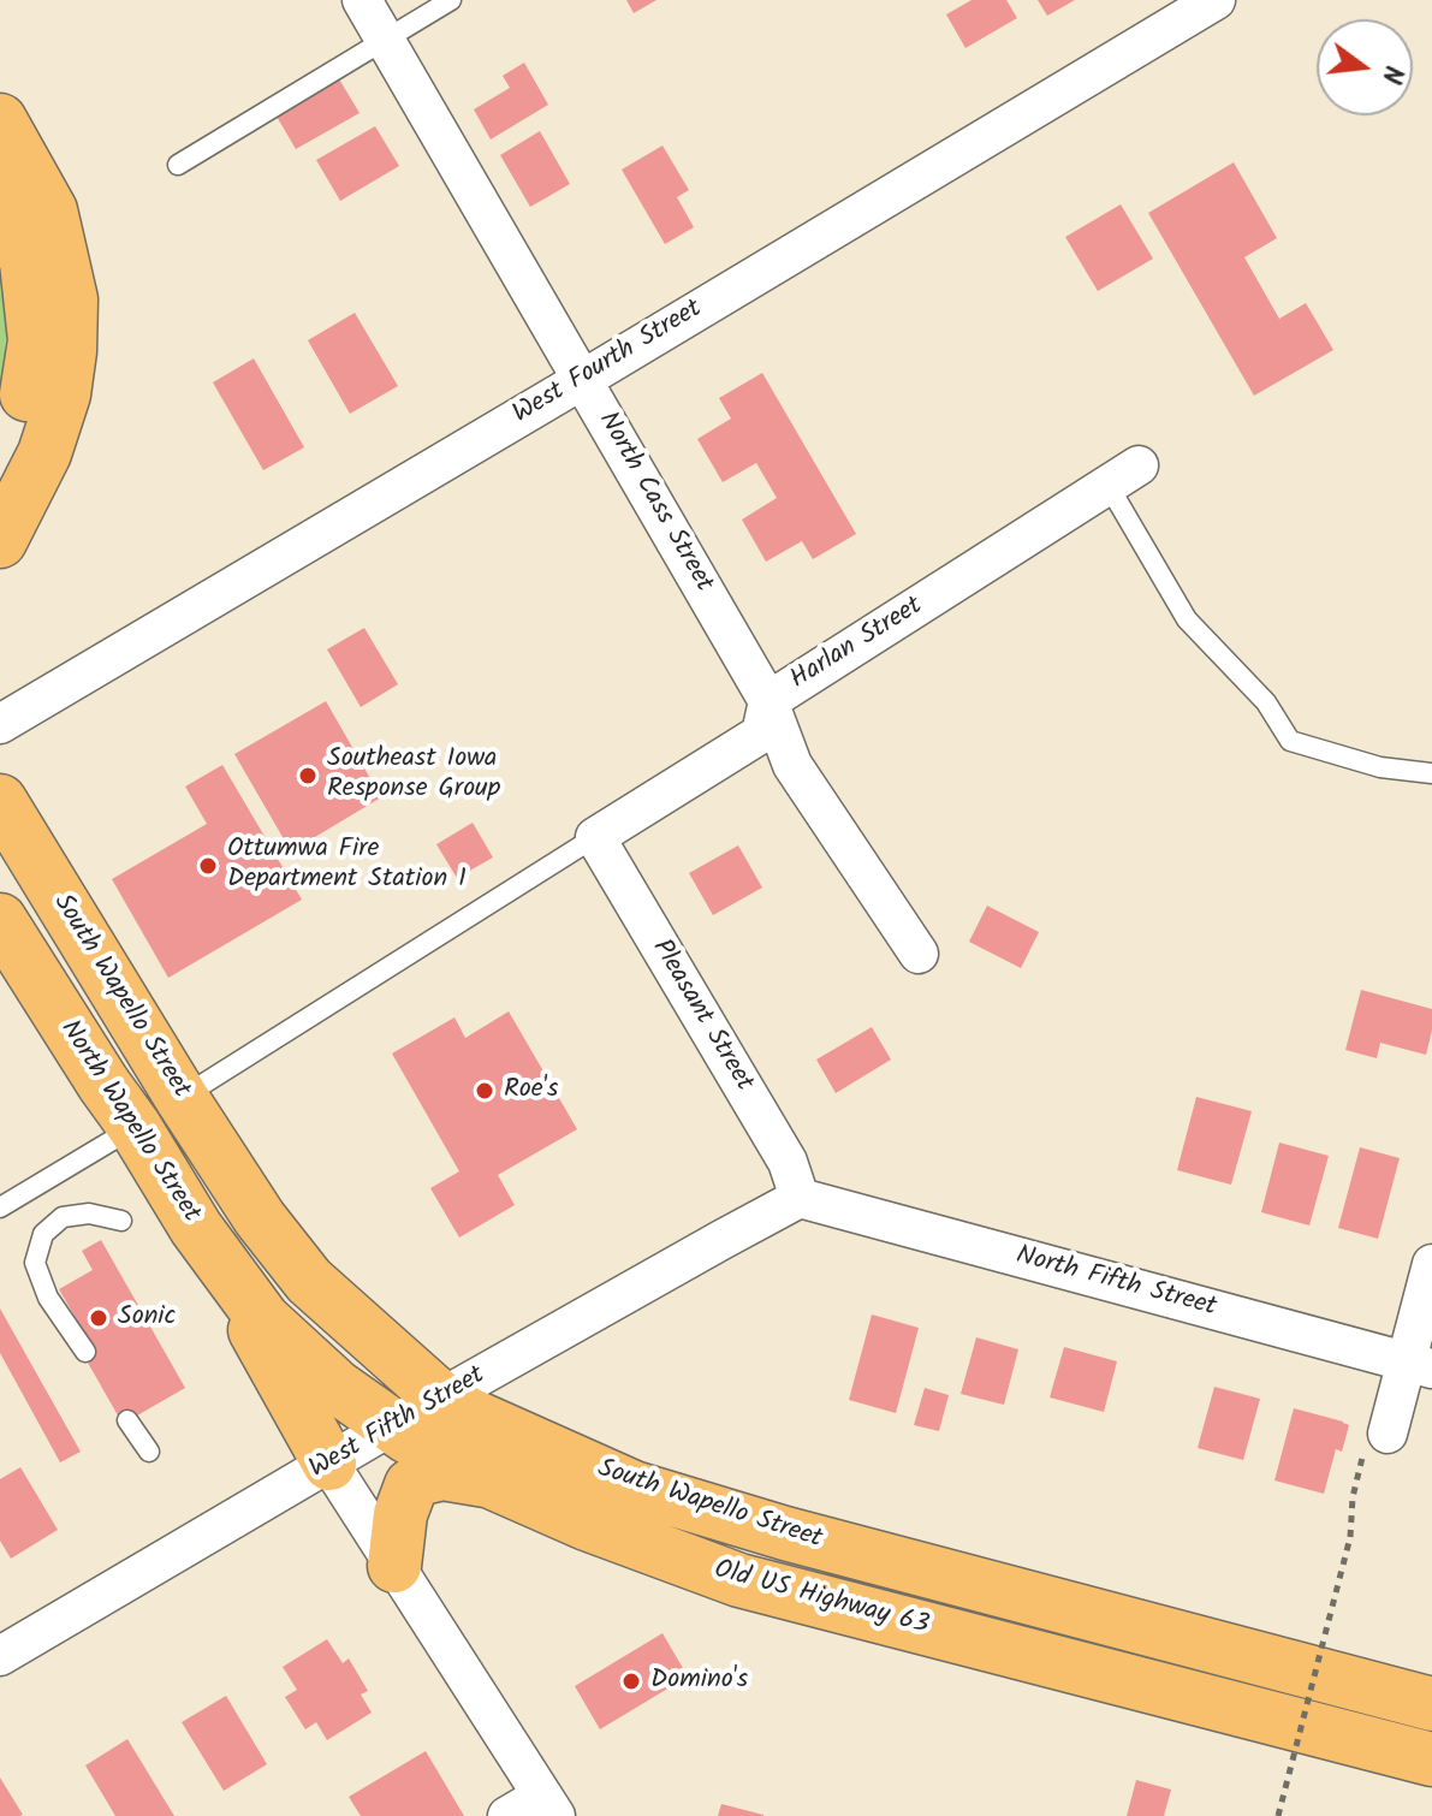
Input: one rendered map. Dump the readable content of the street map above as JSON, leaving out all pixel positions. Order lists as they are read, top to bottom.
{
  "streets": {
    "highway": ["South Wapello Street", "North Wapello Street", "Old US Highway 63"],
    "street": [
      "West Fourth Street",
      "North Cass Street",
      "Harlan Street",
      "Pleasant Street",
      "North Fifth Street",
      "West Fifth Street"
    ]
  },
  "crossings": [
    ["West Fourth Street", "North Cass Street"],
    ["North Cass Street", "Harlan Street"],
    ["Harlan Street", "Pleasant Street"],
    ["South Wapello Street", "North Wapello Street"],
    ["South Wapello Street", "West Fifth Street"],
    ["Pleasant Street", "North Fifth Street"],
    ["Pleasant Street", "West Fifth Street"],
    ["North Wapello Street", "Old US Highway 63"],
    ["North Fifth Street", "West Fifth Street"],
    ["West Fifth Street", "Old US Highway 63"]
  ],
  "places": [
    "Southeast Iowa Response Group",
    "Ottumwa Fire Department Station 1",
    "Roe's",
    "Sonic",
    "Domino's"
  ],
  "north": "right"
}
